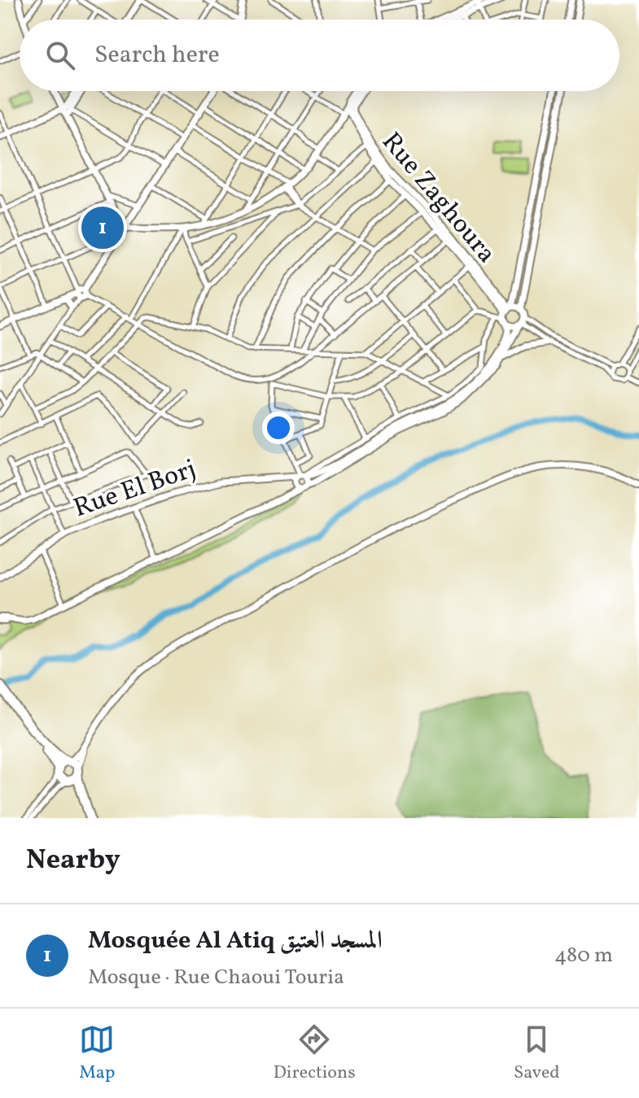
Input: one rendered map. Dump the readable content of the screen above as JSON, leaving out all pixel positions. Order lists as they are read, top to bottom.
{
  "streets": {
    "street": ["Rue Zaghoura", "Rue El Borj"]
  },
  "crossings": [
    ["Rue Zaghoura", "Rue El Borj"]
  ],
  "page": {
    "search": "Search here",
    "pins": "1",
    "heading": "Nearby",
    "list": [
      {
        "mark": "1",
        "name": "Mosquée Al Atiq المسجد العتيق",
        "note": "Mosque · Rue Chaoui Touria",
        "value": "480 m"
      }
    ],
    "nav": ["Map", "Directions", "Saved"]
  }
}
